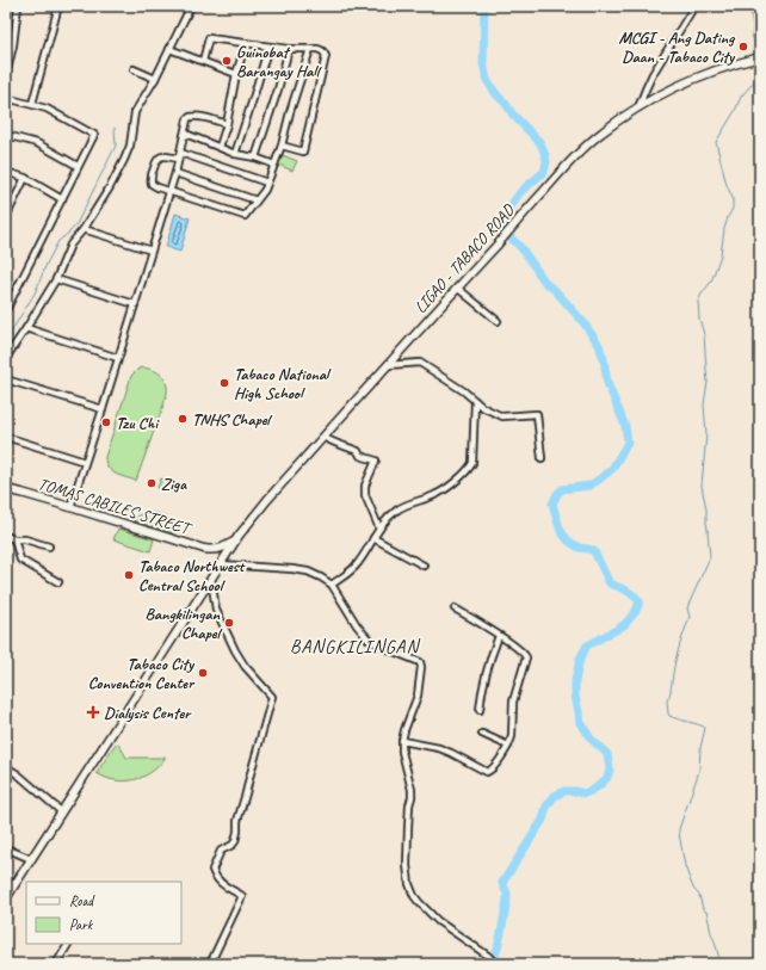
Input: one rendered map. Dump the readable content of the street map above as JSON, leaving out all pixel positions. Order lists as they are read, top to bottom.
{
  "streets": {
    "main road": ["LIGAO - TABACO ROAD", "TOMAS CABILES STREET"]
  },
  "districts": ["BANGKILINGAN"],
  "places": {
    "other": [
      "MCGI - Ang Dating Daan - Tabaco City",
      "Guinobat Barangay Hall",
      "Tabaco National High School",
      "TNHS Chapel",
      "Tzu Chi",
      "Ziga",
      "Tabaco Northwest Central School",
      "Bangkilingan Chapel",
      "Tabaco City Convention Center"
    ],
    "health": ["Dialysis Center"]
  },
  "legend": ["Road", "Park"]
}
